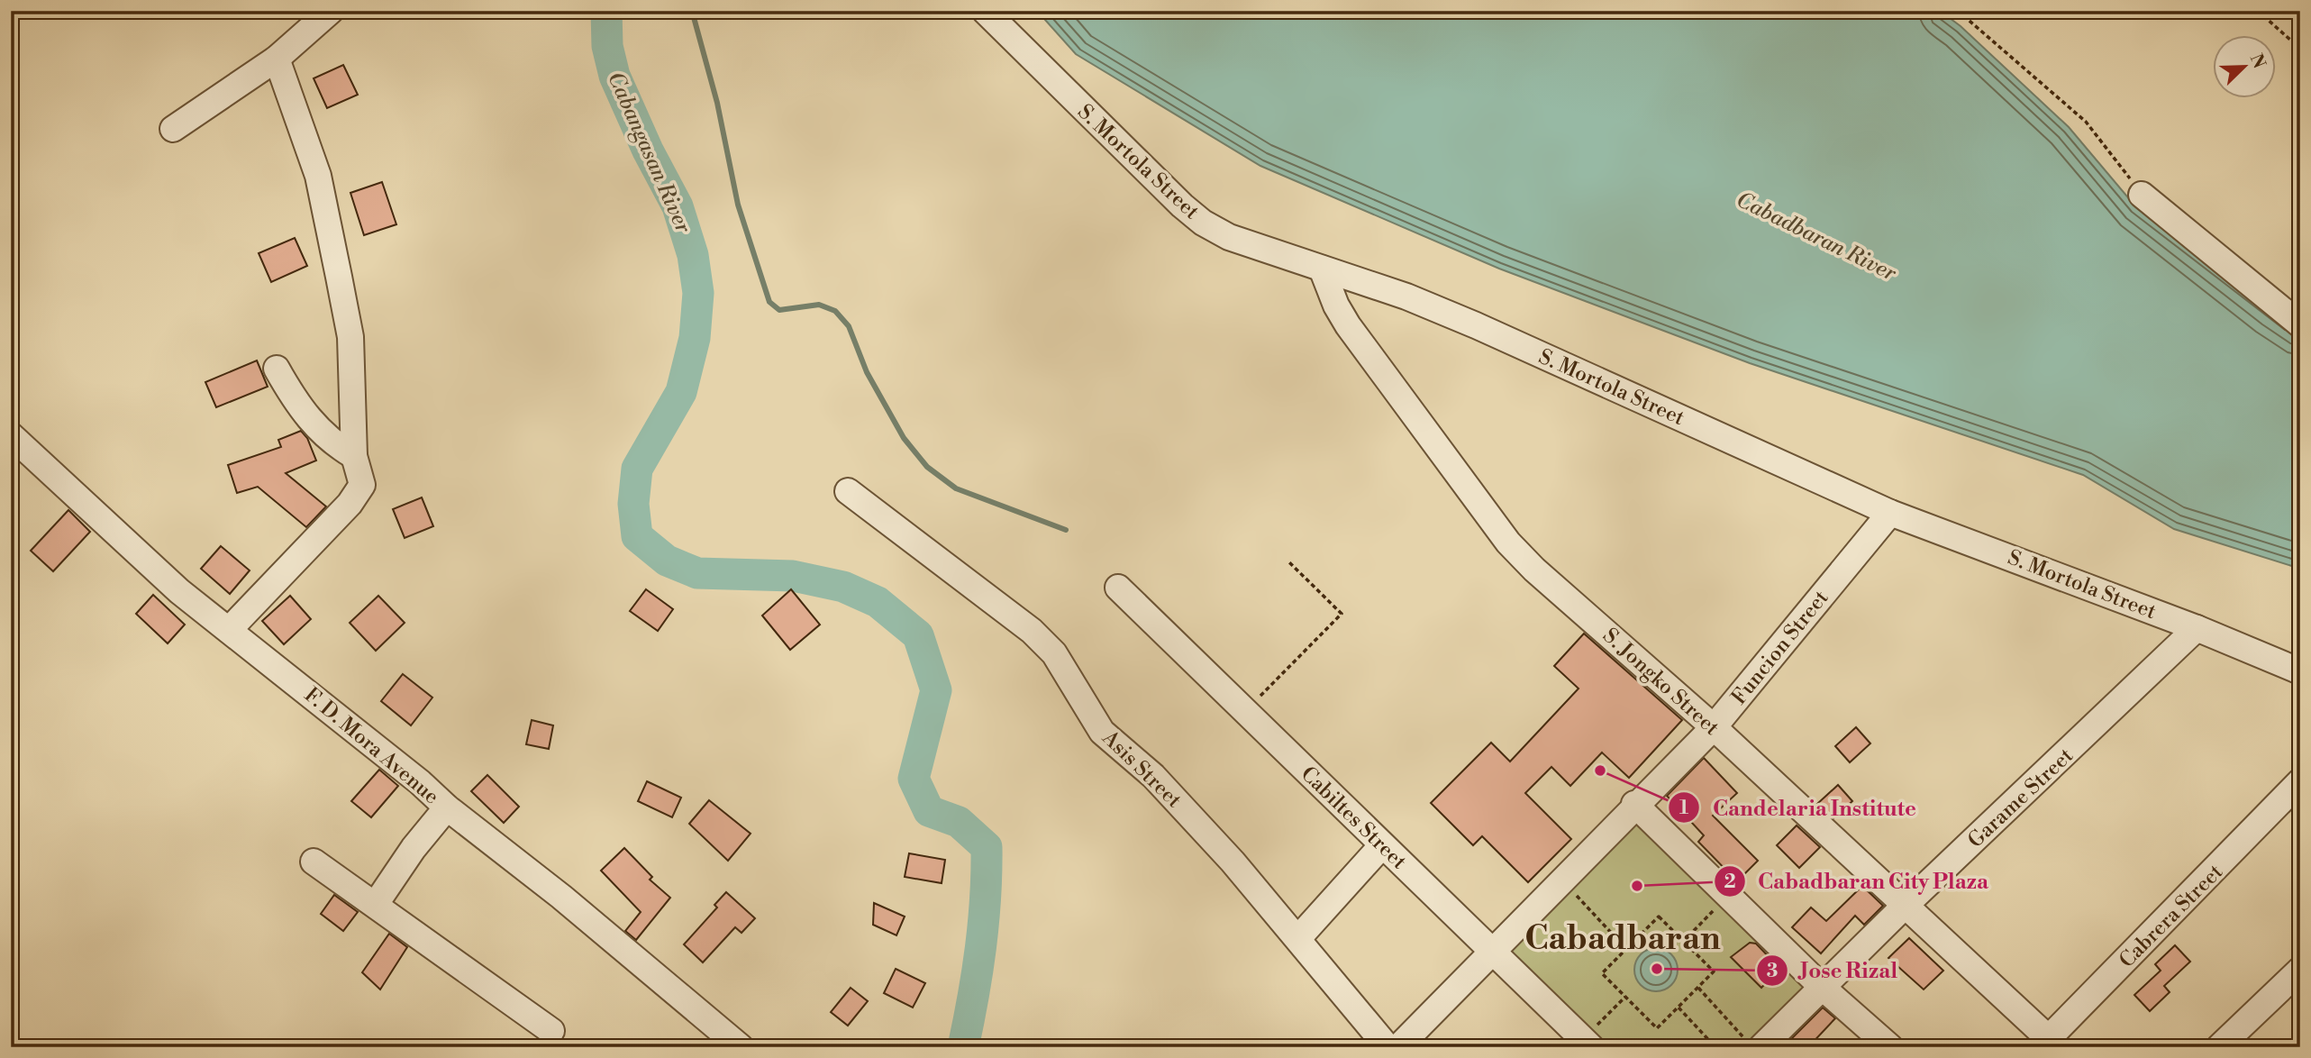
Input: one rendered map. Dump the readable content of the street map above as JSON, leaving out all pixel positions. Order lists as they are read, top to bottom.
{
  "streets": {
    "street": [
      "S. Mortola Street",
      "Funcion Street",
      "S. Jongko Street",
      "F. D. Mora Avenue",
      "Asis Street",
      "Garame Street",
      "Cabiltes Street",
      "Cabrera Street"
    ]
  },
  "crossings": [
    ["S. Mortola Street", "Funcion Street"],
    ["S. Mortola Street", "S. Jongko Street"],
    ["S. Mortola Street", "Garame Street"],
    ["Funcion Street", "S. Jongko Street"],
    ["Funcion Street", "Cabiltes Street"],
    ["S. Jongko Street", "Garame Street"],
    ["S. Jongko Street", "Cabrera Street"]
  ],
  "districts": ["Cabadbaran"],
  "water": ["Cabangasan River", "Cabadbaran River"],
  "places": ["Candelaria Institute", "Cabadbaran City Plaza", "Jose Rizal"],
  "north": "top right"
}
